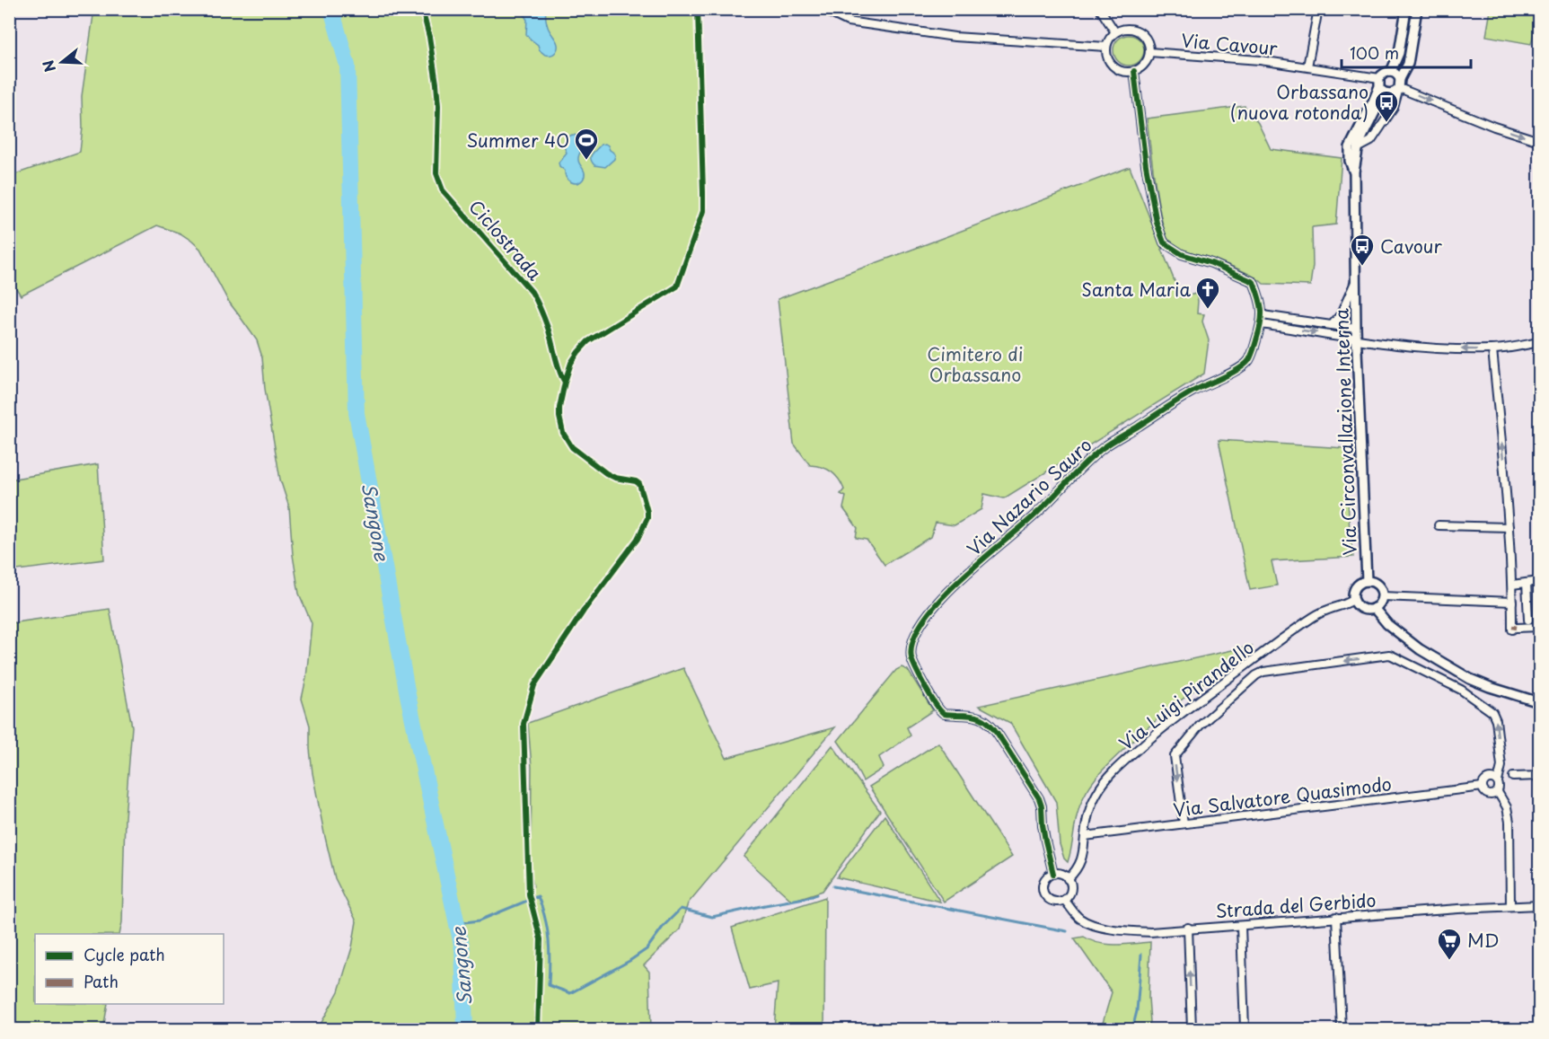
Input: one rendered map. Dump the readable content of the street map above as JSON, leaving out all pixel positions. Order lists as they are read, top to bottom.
{
  "streets": {
    "street": [
      "Via Cavour",
      "Via Circonvallazione Interna",
      "Via Nazario Sauro",
      "Via Luigi Pirandello",
      "Via Salvatore Quasimodo",
      "Strada del Gerbido"
    ],
    "cycle path": ["Ciclostrada"]
  },
  "crossings": [
    ["Via Cavour", "Via Circonvallazione Interna"],
    ["Via Cavour", "Via Nazario Sauro"],
    ["Via Circonvallazione Interna", "Via Luigi Pirandello"],
    ["Via Nazario Sauro", "Via Luigi Pirandello"],
    ["Via Nazario Sauro", "Strada del Gerbido"],
    ["Via Luigi Pirandello", "Via Salvatore Quasimodo"],
    ["Via Luigi Pirandello", "Strada del Gerbido"]
  ],
  "water": ["Sangone"],
  "parks": ["Cimitero di Orbassano"],
  "places": {
    "bus stop": ["Orbassano (nuova rotonda)", "Cavour"],
    "sports": ["Summer 40"],
    "church": ["Santa Maria"],
    "supermarket": ["MD"]
  },
  "legend": ["Cycle path", "Path"],
  "scale_bar": "100 m",
  "north": "left"
}
